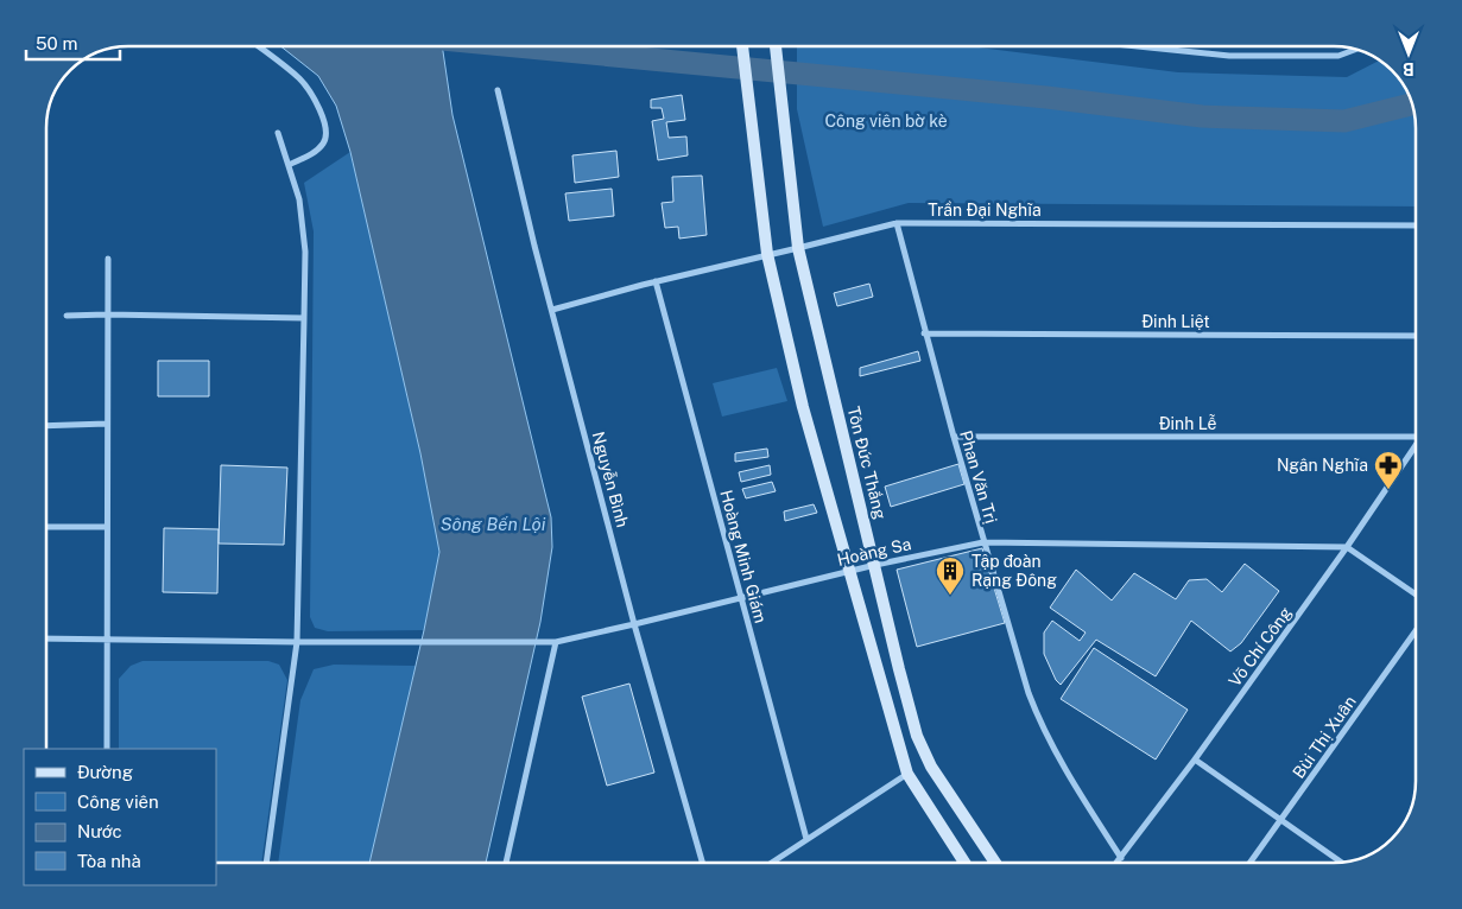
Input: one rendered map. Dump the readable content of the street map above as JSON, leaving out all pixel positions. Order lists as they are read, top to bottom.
{
  "streets": {
    "main road": ["Tôn Đức Thắng"],
    "street": [
      "Trần Đại Nghĩa",
      "Đinh Liệt",
      "Đinh Lễ",
      "Phan Văn Trị",
      "Nguyễn Bình",
      "Hoàng Sa",
      "Hoàng Minh Giám",
      "Võ Chí Công",
      "Bùi Thị Xuân"
    ]
  },
  "crossings": [
    ["Trần Đại Nghĩa", "Tôn Đức Thắng"],
    ["Trần Đại Nghĩa", "Phan Văn Trị"],
    ["Trần Đại Nghĩa", "Nguyễn Bình"],
    ["Trần Đại Nghĩa", "Hoàng Minh Giám"],
    ["Đinh Liệt", "Phan Văn Trị"],
    ["Đinh Lễ", "Phan Văn Trị"],
    ["Tôn Đức Thắng", "Hoàng Sa"],
    ["Phan Văn Trị", "Hoàng Sa"],
    ["Phan Văn Trị", "Võ Chí Công"],
    ["Nguyễn Bình", "Hoàng Sa"],
    ["Hoàng Sa", "Hoàng Minh Giám"],
    ["Hoàng Sa", "Võ Chí Công"]
  ],
  "water": ["Sông Bến Lội"],
  "parks": ["Công viên bờ kè"],
  "places": {
    "pharmacy": ["Ngân Nghĩa"],
    "building": ["Tập đoàn Rạng Đông"]
  },
  "legend": [
    "Đường",
    "Công viên",
    "Nước",
    "Tòa nhà"
  ],
  "scale_bar": "50 m",
  "north": "bottom"
}
